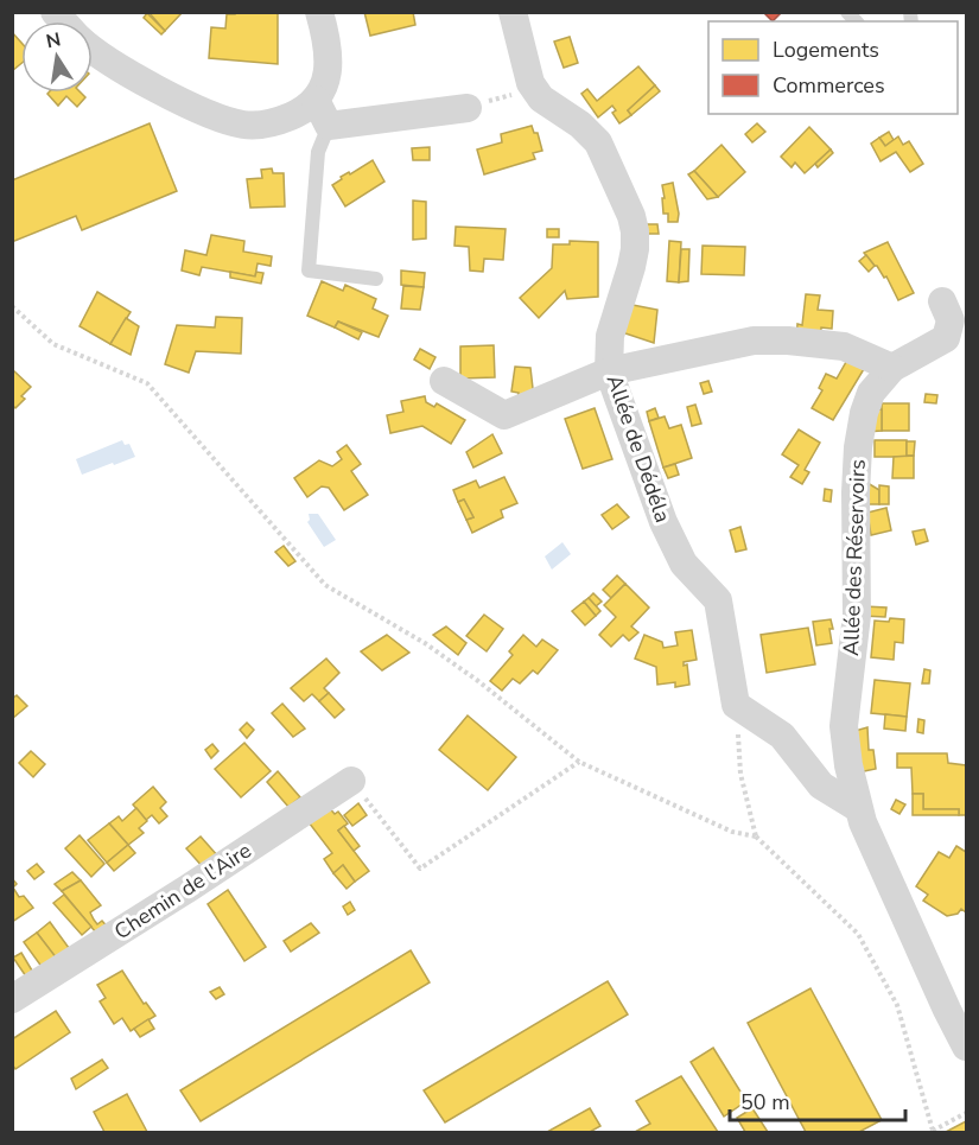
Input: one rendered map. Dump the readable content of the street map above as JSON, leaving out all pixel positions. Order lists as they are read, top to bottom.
{
  "streets": {
    "street": ["Allée de Dédéla", "Allée des Réservoirs", "Chemin de l'Aire"]
  },
  "legend": ["Logements", "Commerces"],
  "scale_bar": "50 m",
  "north": "top"
}
